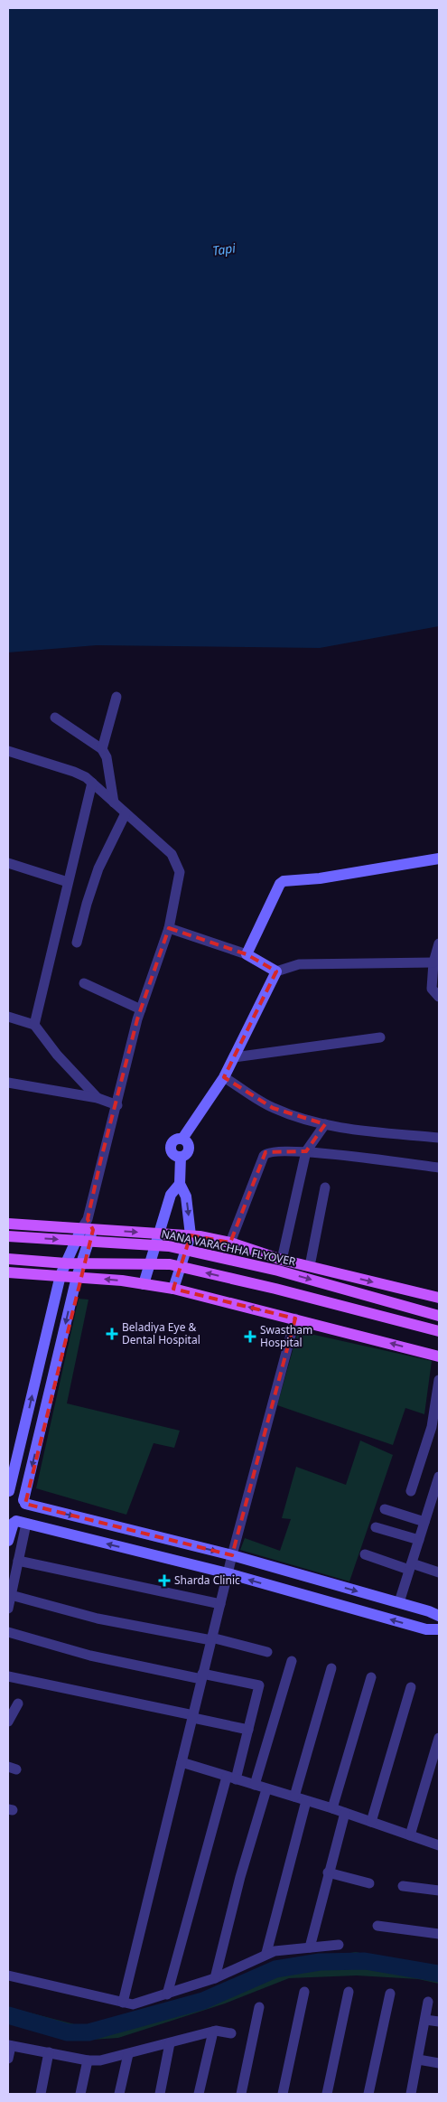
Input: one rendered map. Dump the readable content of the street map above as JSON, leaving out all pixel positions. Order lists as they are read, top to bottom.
{
  "streets": {
    "main road": ["NANA VARACHHA FLYOVER"]
  },
  "water": ["Tapi"],
  "places": {
    "health": ["Beladiya Eye & Dental Hospital", "Swastham Hospital", "Sharda Clinic"]
  }
}
